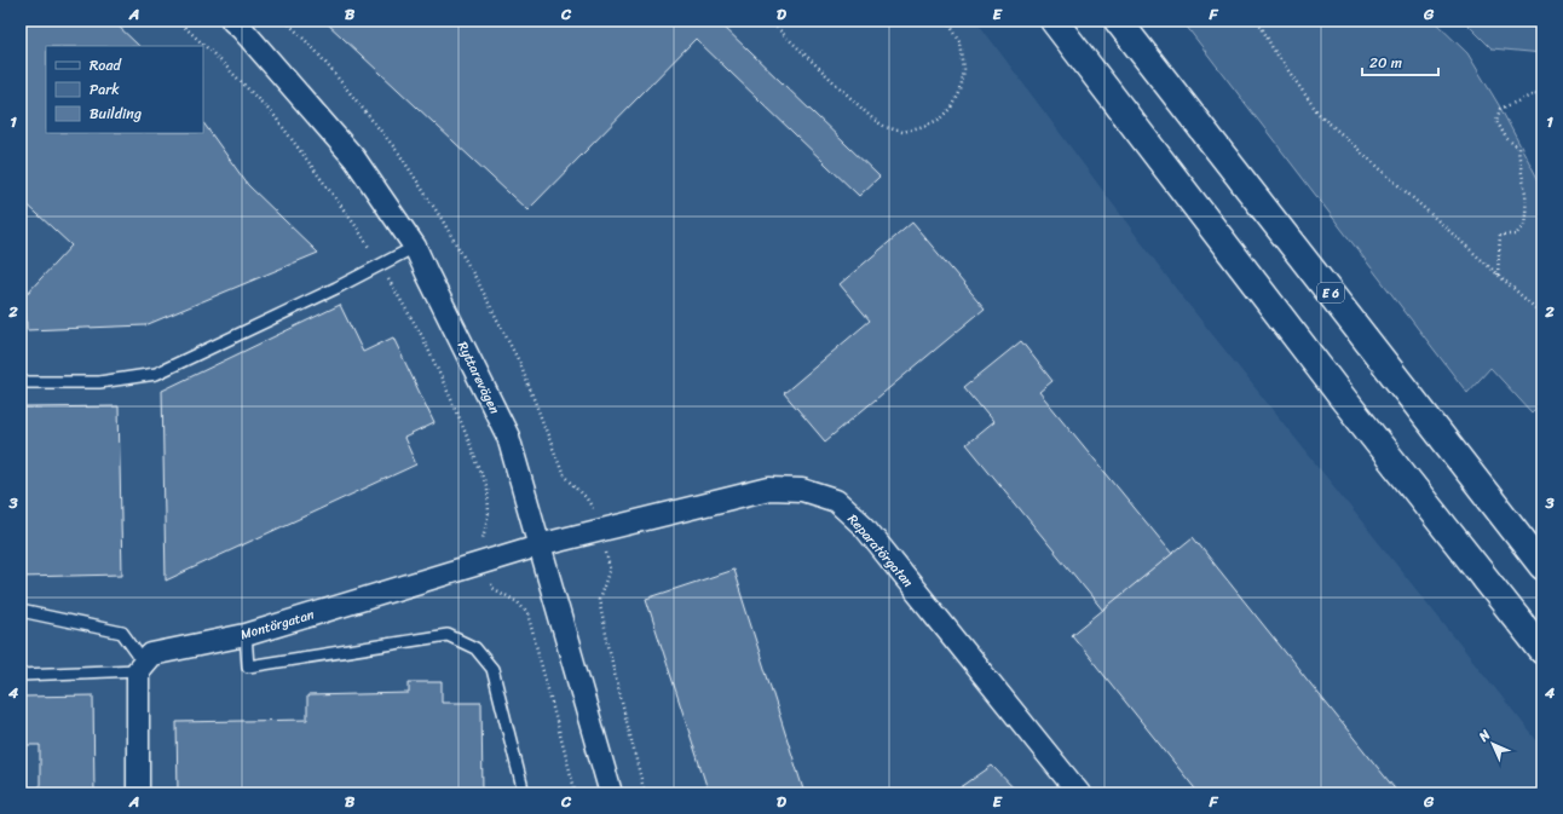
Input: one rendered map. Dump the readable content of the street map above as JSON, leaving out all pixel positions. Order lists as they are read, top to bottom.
{
  "streets": {
    "highway": ["E 6"],
    "street": ["Ryttarevägen", "Reparatörgatan", "Montörgatan"]
  },
  "crossings": [
    ["Ryttarevägen", "Reparatörgatan"],
    ["Ryttarevägen", "Montörgatan"],
    ["Reparatörgatan", "Montörgatan"]
  ],
  "legend": ["Road", "Park", "Building"],
  "scale_bar": "20 m",
  "north": "top left",
  "grid": {
    "columns": [
      "A",
      "B",
      "C",
      "D",
      "E",
      "F",
      "G"
    ],
    "rows": [
      "1",
      "2",
      "3",
      "4"
    ]
  }
}
